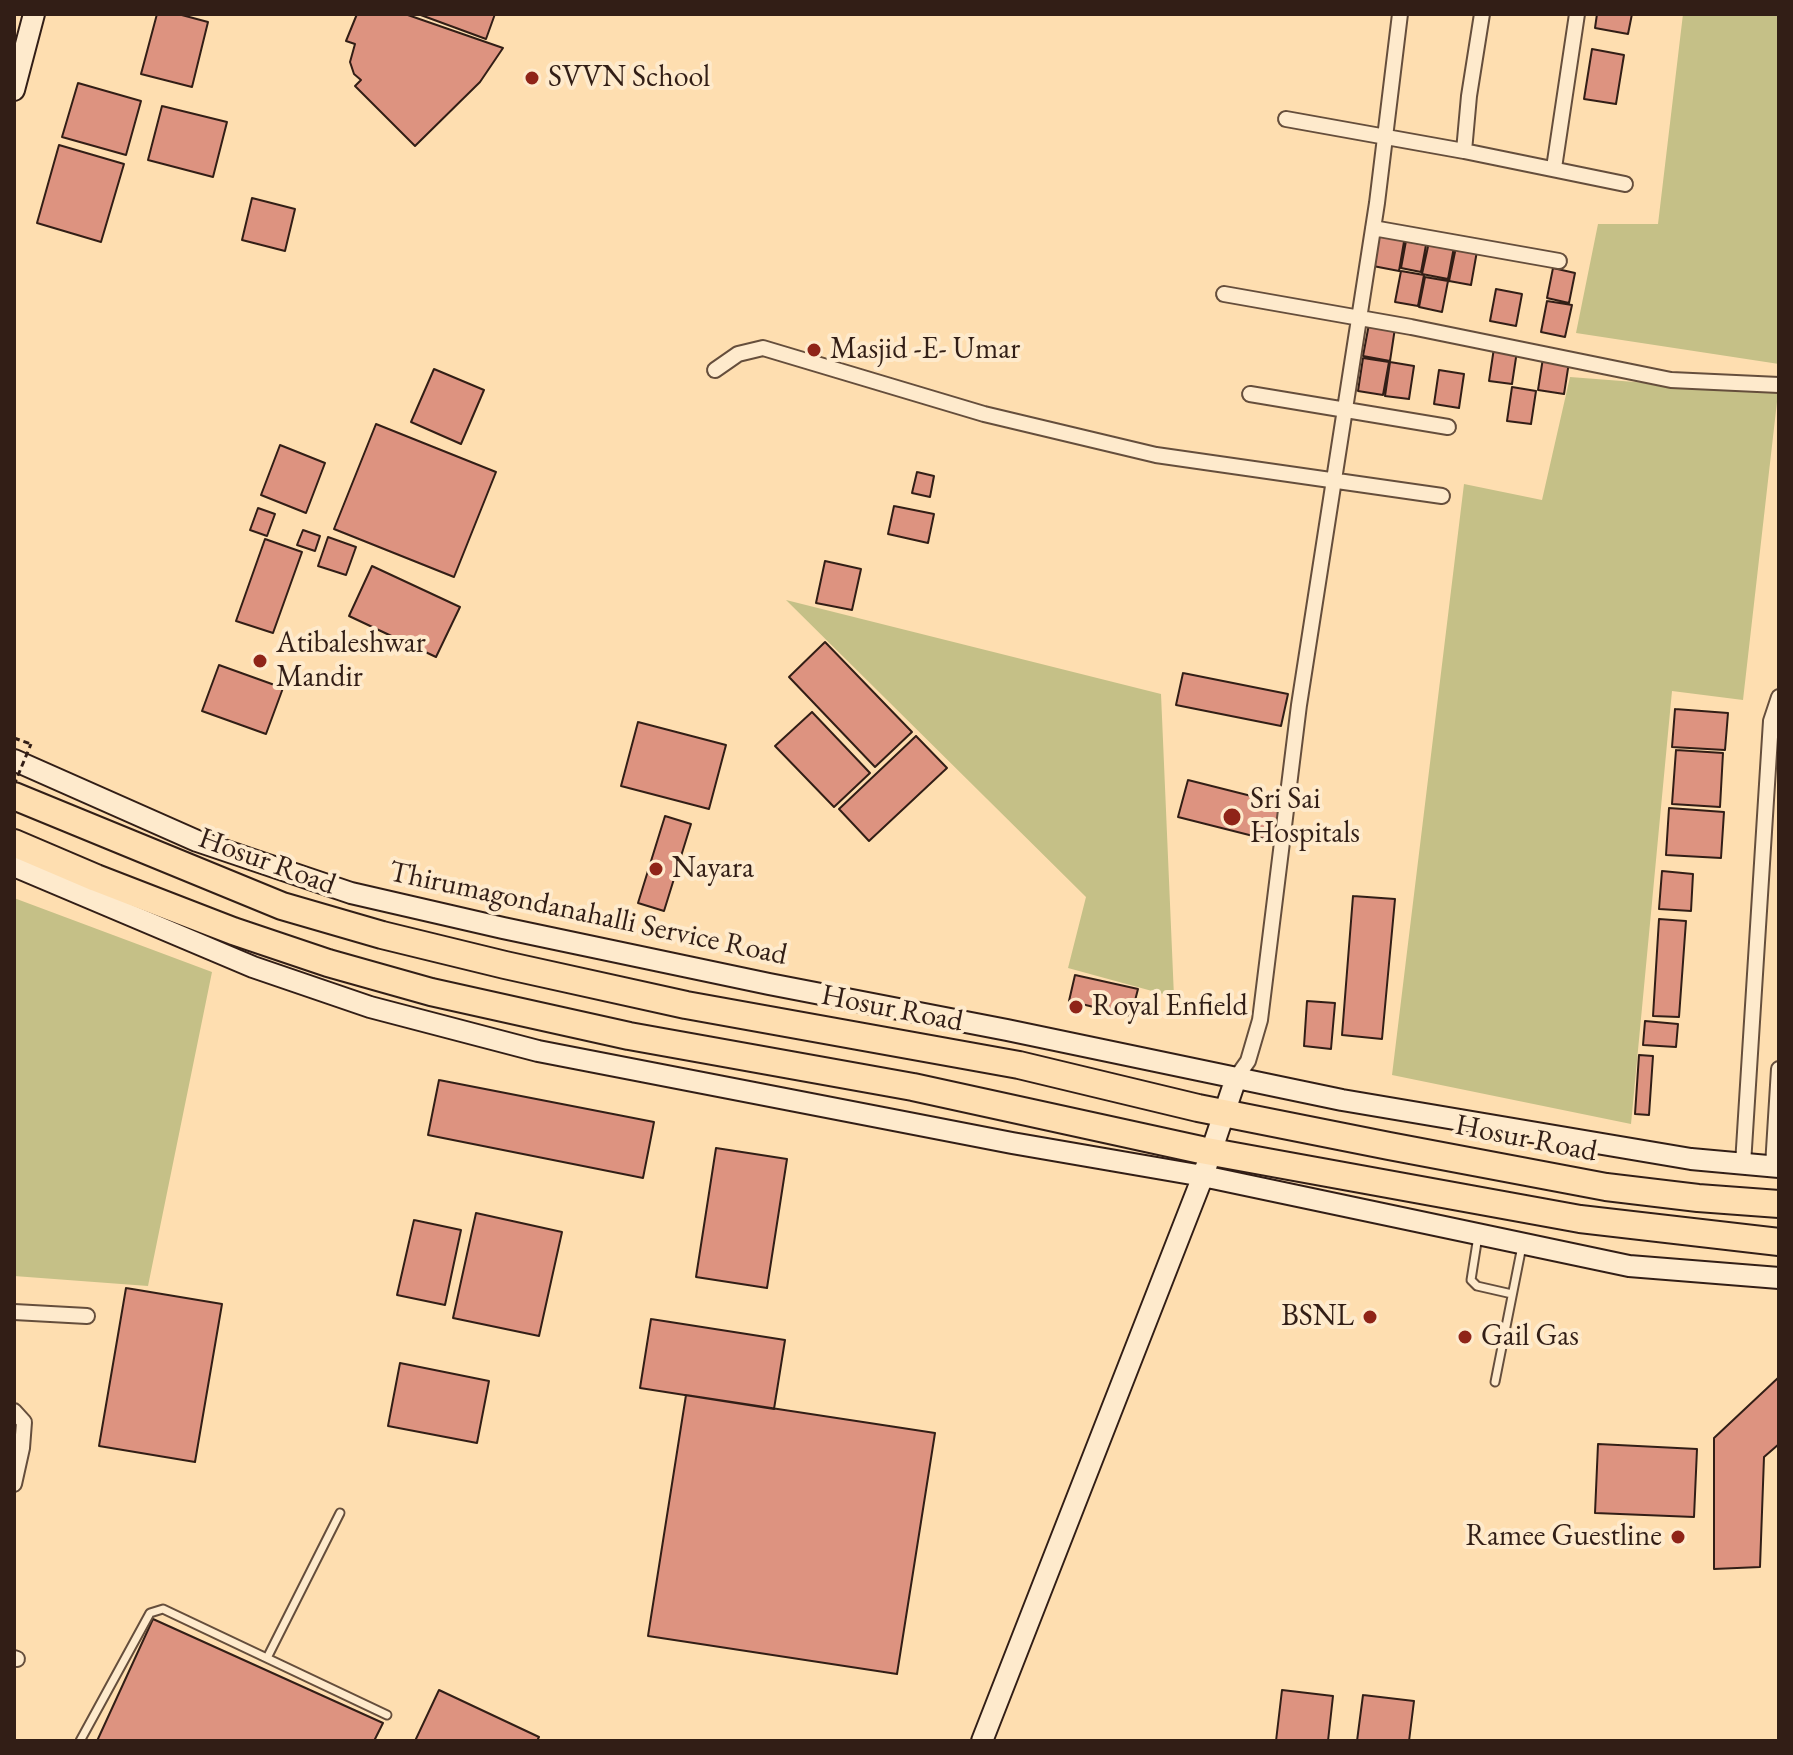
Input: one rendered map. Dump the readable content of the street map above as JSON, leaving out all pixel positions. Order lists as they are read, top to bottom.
{
  "streets": {
    "highway": ["Hosur Road"],
    "street": ["Thirumagondanahalli Service Road"]
  },
  "places": [
    "SVVN School",
    "Masjid -E- Umar",
    "Atibaleshwar Mandir",
    "Sri Sai Hospitals",
    "Nayara",
    "Royal Enfield",
    "BSNL",
    "Gail Gas",
    "Ramee Guestline"
  ]
}
